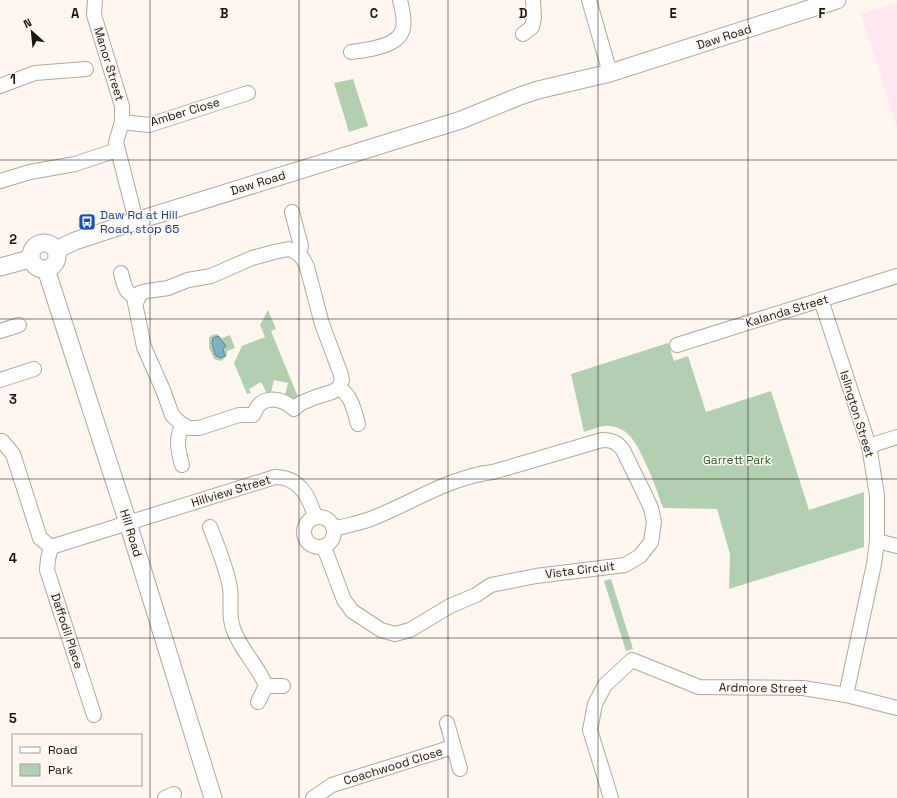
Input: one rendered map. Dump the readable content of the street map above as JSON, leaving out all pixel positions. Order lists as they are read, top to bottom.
{
  "streets": {
    "street": [
      "Daw Road",
      "Manor Street",
      "Amber Close",
      "Kalanda Street",
      "Islington Street",
      "Hillview Street",
      "Hill Road",
      "Vista Circuit",
      "Daffodil Place",
      "Ardmore Street",
      "Coachwood Close"
    ]
  },
  "crossings": [
    ["Daw Road", "Manor Street"],
    ["Daw Road", "Hill Road"],
    ["Manor Street", "Amber Close"],
    ["Kalanda Street", "Islington Street"],
    ["Islington Street", "Ardmore Street"],
    ["Hillview Street", "Hill Road"],
    ["Hillview Street", "Vista Circuit"],
    ["Hillview Street", "Daffodil Place"]
  ],
  "parks": ["Garrett Park"],
  "places": {
    "bus stop": ["Daw Rd at Hill Road, stop 65"]
  },
  "legend": ["Road", "Park"],
  "north": "top left",
  "grid": {
    "columns": [
      "A",
      "B",
      "C",
      "D",
      "E",
      "F"
    ],
    "rows": [
      "1",
      "2",
      "3",
      "4",
      "5"
    ]
  }
}
